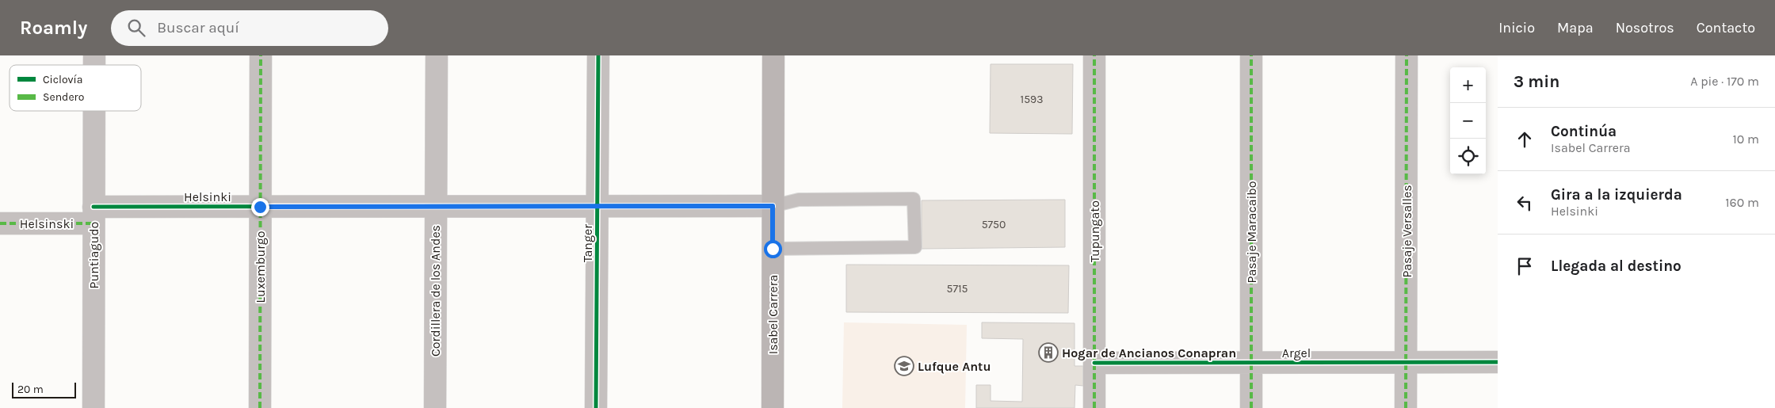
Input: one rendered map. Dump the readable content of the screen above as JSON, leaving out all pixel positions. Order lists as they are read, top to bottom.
{
  "streets": {
    "street": [
      "Helsinki",
      "Helsinski",
      "Tupungato",
      "Pasaje Versalles",
      "Pasaje Maracaibo",
      "Tanger",
      "Puntiagudo",
      "Luxemburgo",
      "Cordillera de los Andes",
      "Isabel Carrera",
      "Argel"
    ]
  },
  "crossings": [
    ["Helsinki", "Helsinski"],
    ["Helsinki", "Tanger"],
    ["Helsinki", "Puntiagudo"],
    ["Helsinki", "Luxemburgo"],
    ["Helsinki", "Cordillera de los Andes"],
    ["Helsinki", "Isabel Carrera"],
    ["Helsinski", "Puntiagudo"],
    ["Tupungato", "Argel"],
    ["Pasaje Versalles", "Argel"],
    ["Pasaje Maracaibo", "Argel"]
  ],
  "places": {
    "building": ["Hogar de Ancianos Conapran"],
    "school or university": ["Lufque Antu"]
  },
  "house_numbers": ["1593", "5750", "5715"],
  "legend": ["Ciclovía", "Sendero"],
  "scale_bar": "20 m",
  "page": {
    "header": "Roamly",
    "search": "Buscar aquí",
    "nav": [
      "Inicio",
      "Mapa",
      "Nosotros",
      "Contacto"
    ],
    "heading": ["3 min", "A pie · 170 m"],
    "map_buttons": ["+", "−"],
    "list": [
      ["Continúa", "Isabel Carrera", "10 m"],
      ["Gira a la izquierda", "Helsinki", "160 m"],
      "Llegada al destino"
    ],
    "scale": "20 m"
  }
}
